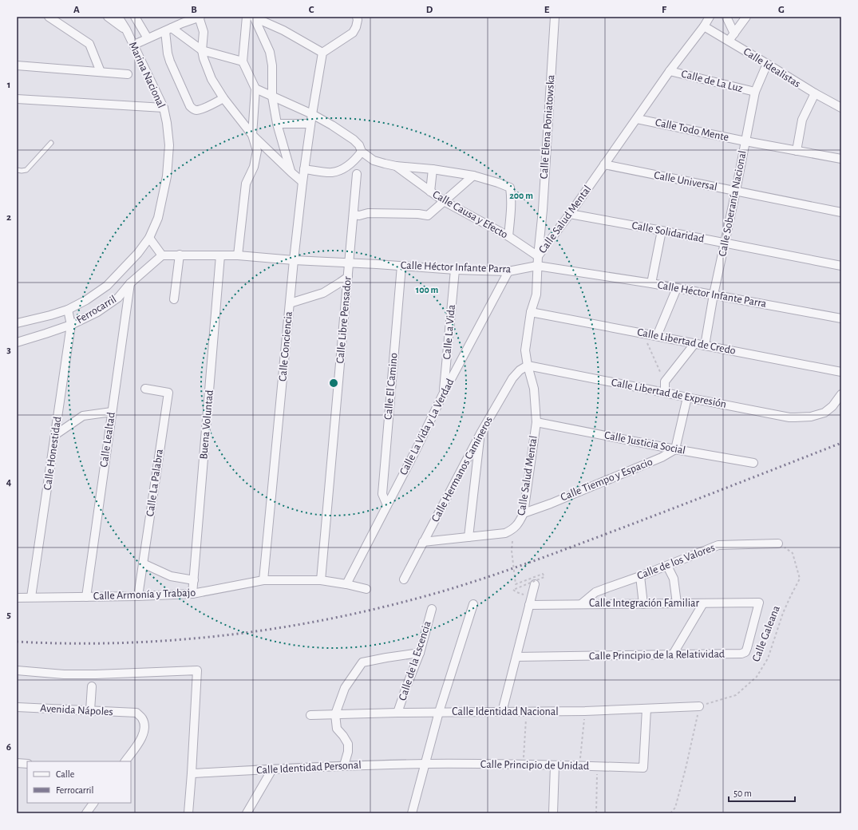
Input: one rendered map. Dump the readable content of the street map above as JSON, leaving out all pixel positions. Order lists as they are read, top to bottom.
{
  "streets": {
    "street": [
      "Calle Idealistas",
      "Marina Nacional",
      "Calle de La Luz",
      "Calle Elena Poniatowska",
      "Calle Todo Mente",
      "Calle Universal",
      "Calle Soberanía Nacional",
      "Calle Causa y Efecto",
      "Calle Salud Mental",
      "Calle Solidaridad",
      "Calle Héctor Infante Parra",
      "Ferrocarril",
      "Calle Libre Pensador",
      "Calle La Vida",
      "Calle Libertad de Credo",
      "Calle Conciencia",
      "Calle El Camino",
      "Calle Libertad de Expresión",
      "Buena Voluntad",
      "Calle La Vida y La Verdad",
      "Calle Lealtad",
      "Calle Justicia Social",
      "Calle Honestidad",
      "Calle Hermanos Camineros",
      "Calle Tiempo y Espacio",
      "Calle La Palabra",
      "Calle de los Valores",
      "Calle Armonía y Trabajo",
      "Calle Integración Familiar",
      "Calle Principio de la Relatividad",
      "Calle de la Escencia",
      "Avenida Nápoles",
      "Calle Identidad Nacional",
      "Calle Principio de Unidad",
      "Calle Identidad Personal"
    ],
    "path": ["Calle Galeana"]
  },
  "crossings": [
    ["Calle Idealistas", "Calle Soberanía Nacional"],
    ["Calle Idealistas", "Calle Salud Mental"],
    ["Marina Nacional", "Calle Honestidad"],
    ["Calle de La Luz", "Calle Soberanía Nacional"],
    ["Calle de La Luz", "Calle Salud Mental"],
    ["Calle Elena Poniatowska", "Calle Causa y Efecto"],
    ["Calle Elena Poniatowska", "Calle Salud Mental"],
    ["Calle Todo Mente", "Calle Soberanía Nacional"],
    ["Calle Todo Mente", "Calle Salud Mental"],
    ["Calle Universal", "Calle Soberanía Nacional"],
    ["Calle Universal", "Calle Salud Mental"],
    ["Calle Soberanía Nacional", "Calle Solidaridad"],
    ["Calle Soberanía Nacional", "Calle Héctor Infante Parra"],
    ["Calle Soberanía Nacional", "Calle Libertad de Credo"],
    ["Calle Causa y Efecto", "Calle Salud Mental"],
    ["Calle Causa y Efecto", "Calle Conciencia"],
    ["Calle Salud Mental", "Calle Solidaridad"],
    ["Calle Salud Mental", "Calle Héctor Infante Parra"],
    ["Calle Salud Mental", "Calle Libertad de Credo"],
    ["Calle Salud Mental", "Calle Libertad de Expresión"],
    ["Calle Salud Mental", "Calle Justicia Social"],
    ["Calle Salud Mental", "Calle Hermanos Camineros"],
    ["Calle Salud Mental", "Calle Tiempo y Espacio"],
    ["Calle Héctor Infante Parra", "Ferrocarril"],
    ["Calle Héctor Infante Parra", "Calle Libre Pensador"],
    ["Calle Héctor Infante Parra", "Calle La Vida"],
    ["Calle Héctor Infante Parra", "Calle Conciencia"],
    ["Calle Héctor Infante Parra", "Calle El Camino"],
    ["Calle Héctor Infante Parra", "Buena Voluntad"],
    ["Calle Héctor Infante Parra", "Calle La Vida y La Verdad"],
    ["Ferrocarril", "Calle Lealtad"],
    ["Ferrocarril", "Calle Honestidad"],
    ["Calle Libre Pensador", "Calle Armonía y Trabajo"],
    ["Calle La Vida", "Calle La Vida y La Verdad"],
    ["Calle Conciencia", "Calle Armonía y Trabajo"],
    ["Calle El Camino", "Calle La Vida y La Verdad"],
    ["Calle Libertad de Expresión", "Calle Hermanos Camineros"],
    ["Buena Voluntad", "Calle Armonía y Trabajo"],
    ["Calle La Vida y La Verdad", "Calle Armonía y Trabajo"],
    ["Calle Lealtad", "Calle Armonía y Trabajo"],
    ["Calle Justicia Social", "Calle Tiempo y Espacio"],
    ["Calle Honestidad", "Calle Armonía y Trabajo"],
    ["Calle La Palabra", "Calle Armonía y Trabajo"],
    ["Calle de los Valores", "Calle Integración Familiar"],
    ["Calle de los Valores", "Calle Galeana"],
    ["Calle Integración Familiar", "Calle Principio de la Relatividad"],
    ["Calle Galeana", "Calle Identidad Nacional"],
    ["Calle de la Escencia", "Calle Identidad Nacional"],
    ["Calle Identidad Nacional", "Calle Principio de Unidad"],
    ["Calle Principio de Unidad", "Calle Identidad Personal"]
  ],
  "legend": ["Calle", "Ferrocarril"],
  "scale_bar": "50 m",
  "grid": {
    "columns": [
      "A",
      "B",
      "C",
      "D",
      "E",
      "F",
      "G"
    ],
    "rows": [
      "1",
      "2",
      "3",
      "4",
      "5",
      "6"
    ]
  },
  "rings": ["200 m", "100 m"]
}
